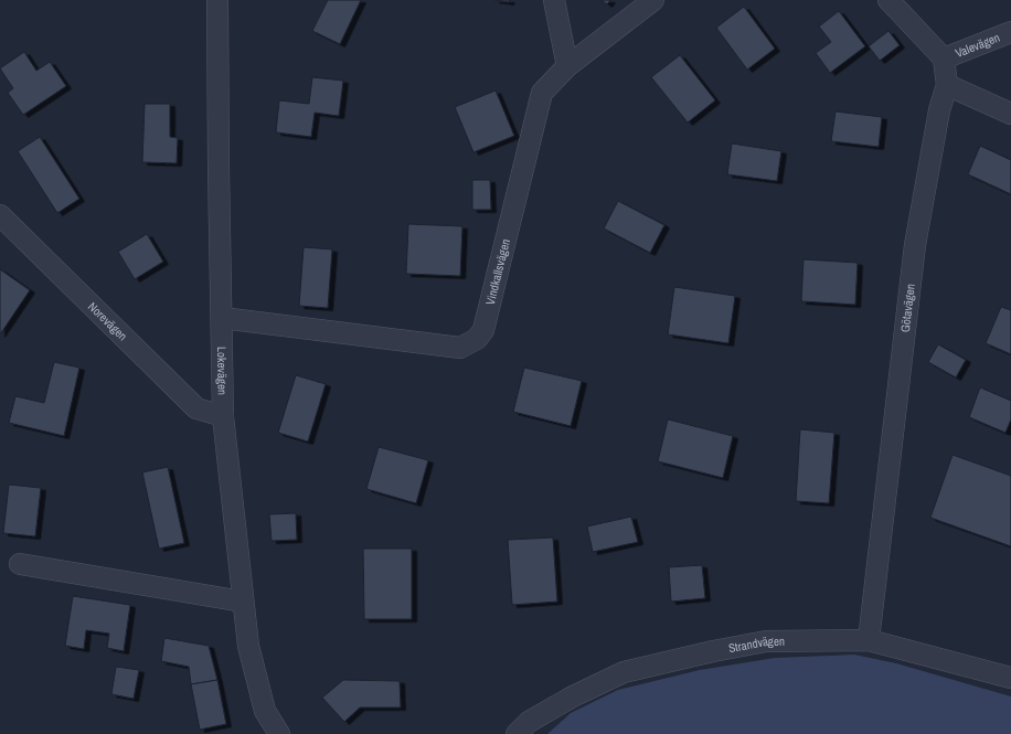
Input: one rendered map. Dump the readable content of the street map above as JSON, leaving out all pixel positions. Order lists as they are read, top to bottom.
{
  "streets": {
    "street": [
      "Valevägen",
      "Vindkallsvägen",
      "Götavägen",
      "Norevägen",
      "Lokevägen",
      "Strandvägen"
    ]
  },
  "crossings": [
    ["Valevägen", "Götavägen"],
    ["Vindkallsvägen", "Lokevägen"],
    ["Götavägen", "Strandvägen"],
    ["Norevägen", "Lokevägen"]
  ]
}
